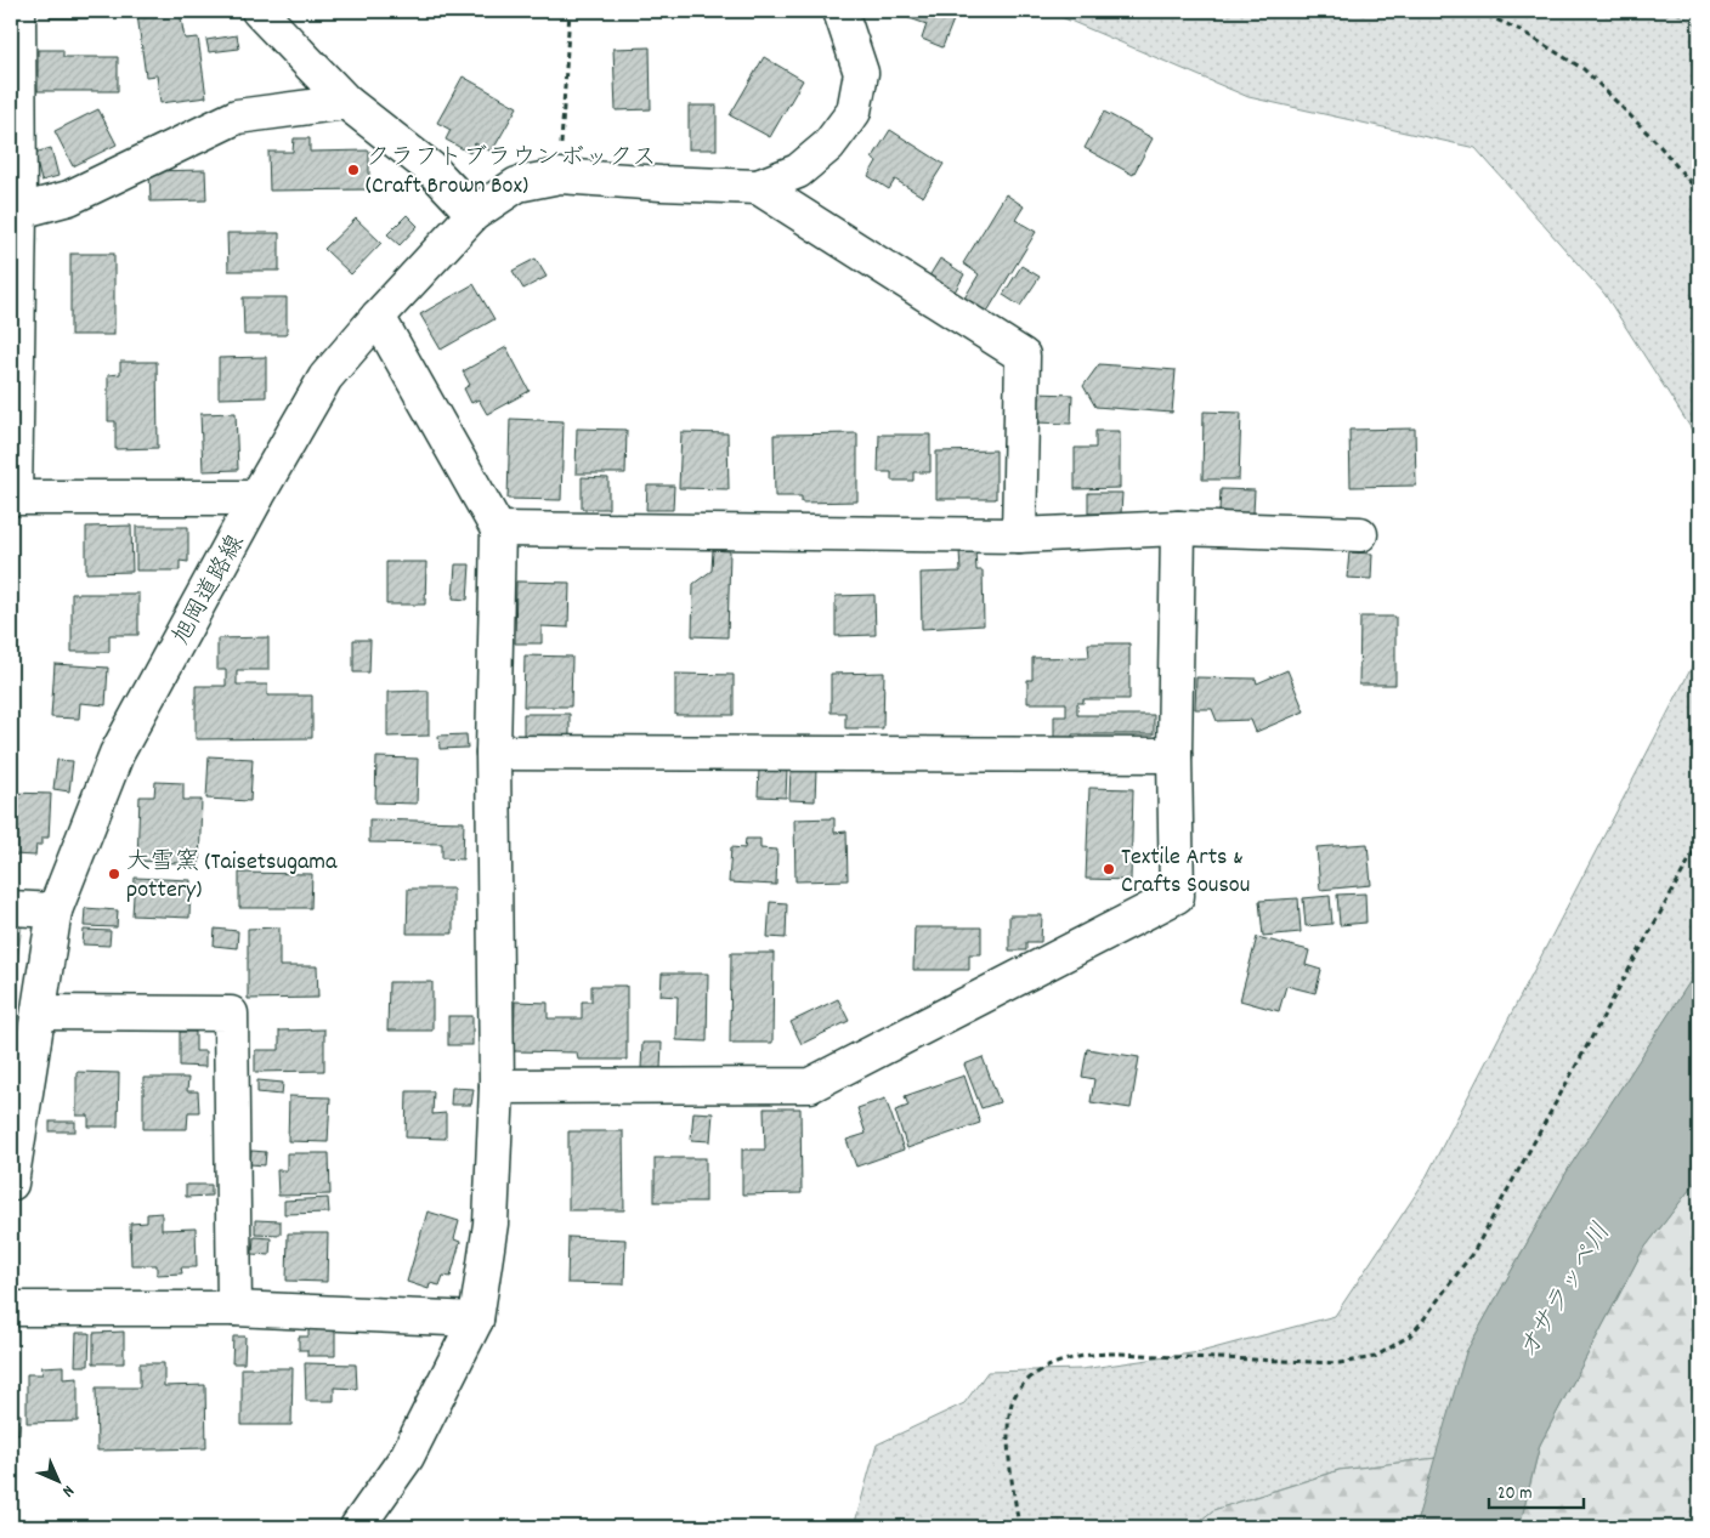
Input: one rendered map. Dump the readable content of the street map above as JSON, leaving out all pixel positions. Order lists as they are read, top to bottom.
{
  "streets": {
    "street": ["旭岡道路線"]
  },
  "water": ["オサラッペ川"],
  "places": ["クラフトブラウンボックス (Craft Brown Box)", "Textile Arts & Crafts Sousou", "大雪窯 (Taisetsugama pottery)"],
  "scale_bar": "20 m",
  "north": "bottom right"
}
